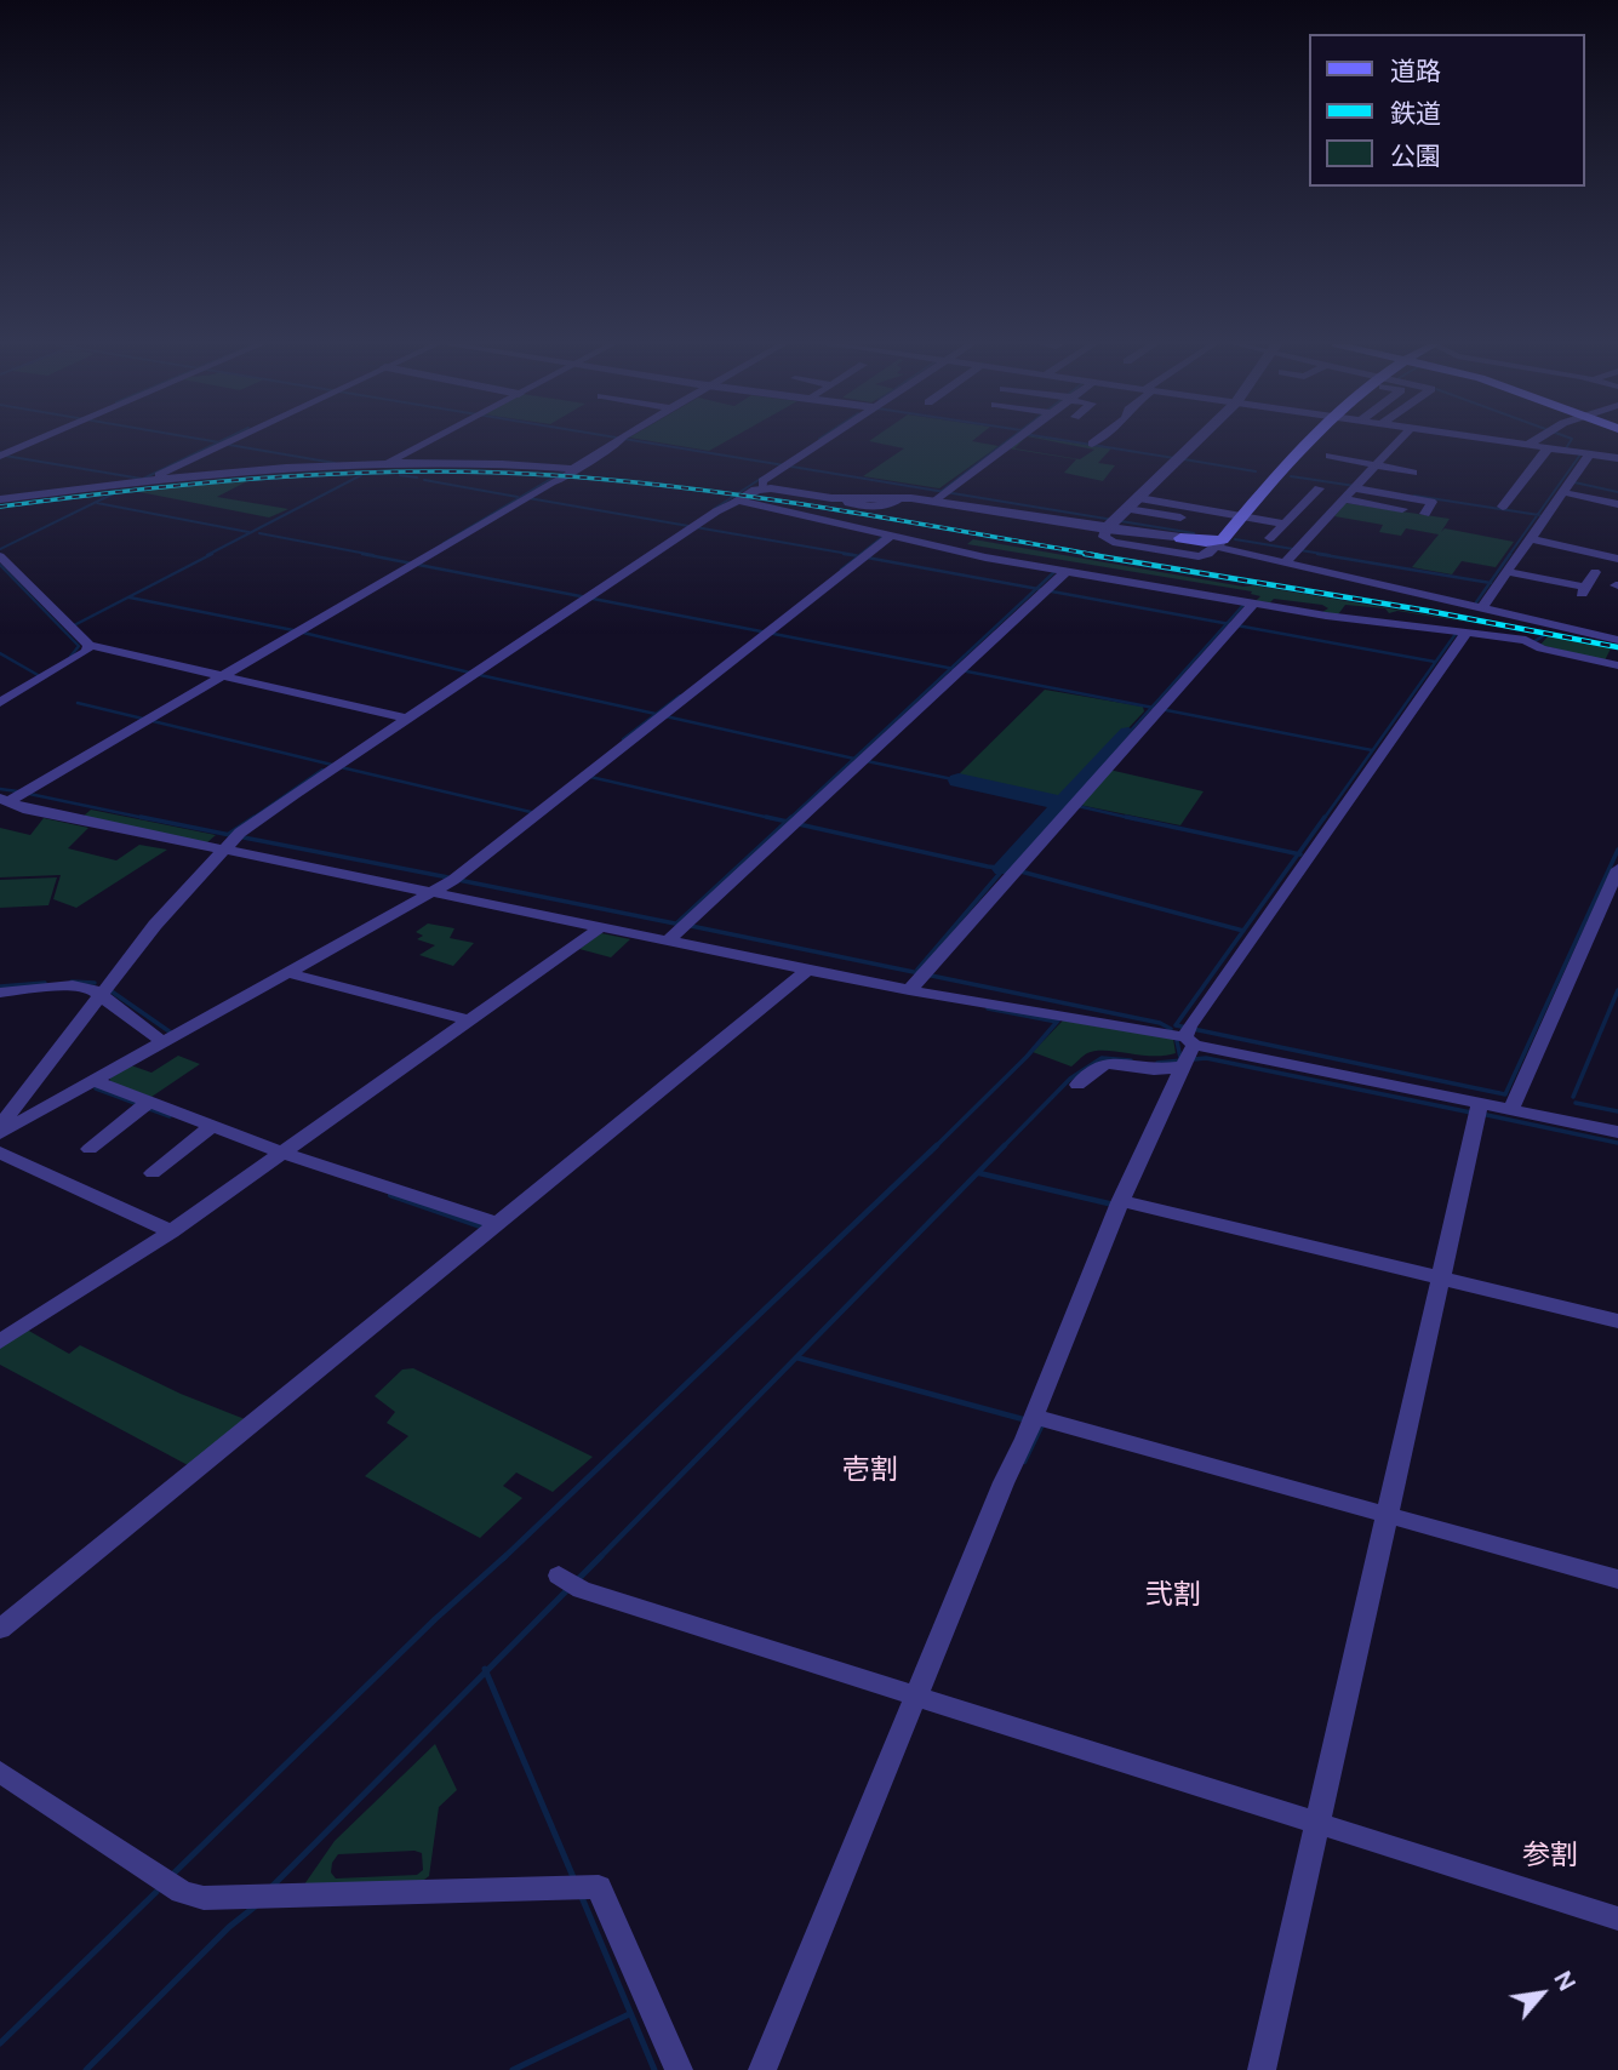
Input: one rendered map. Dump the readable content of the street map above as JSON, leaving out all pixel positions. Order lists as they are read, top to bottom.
{
  "districts": ["壱割", "弐割", "参割"],
  "legend": ["道路", "鉄道", "公園"],
  "north": "top right"
}
